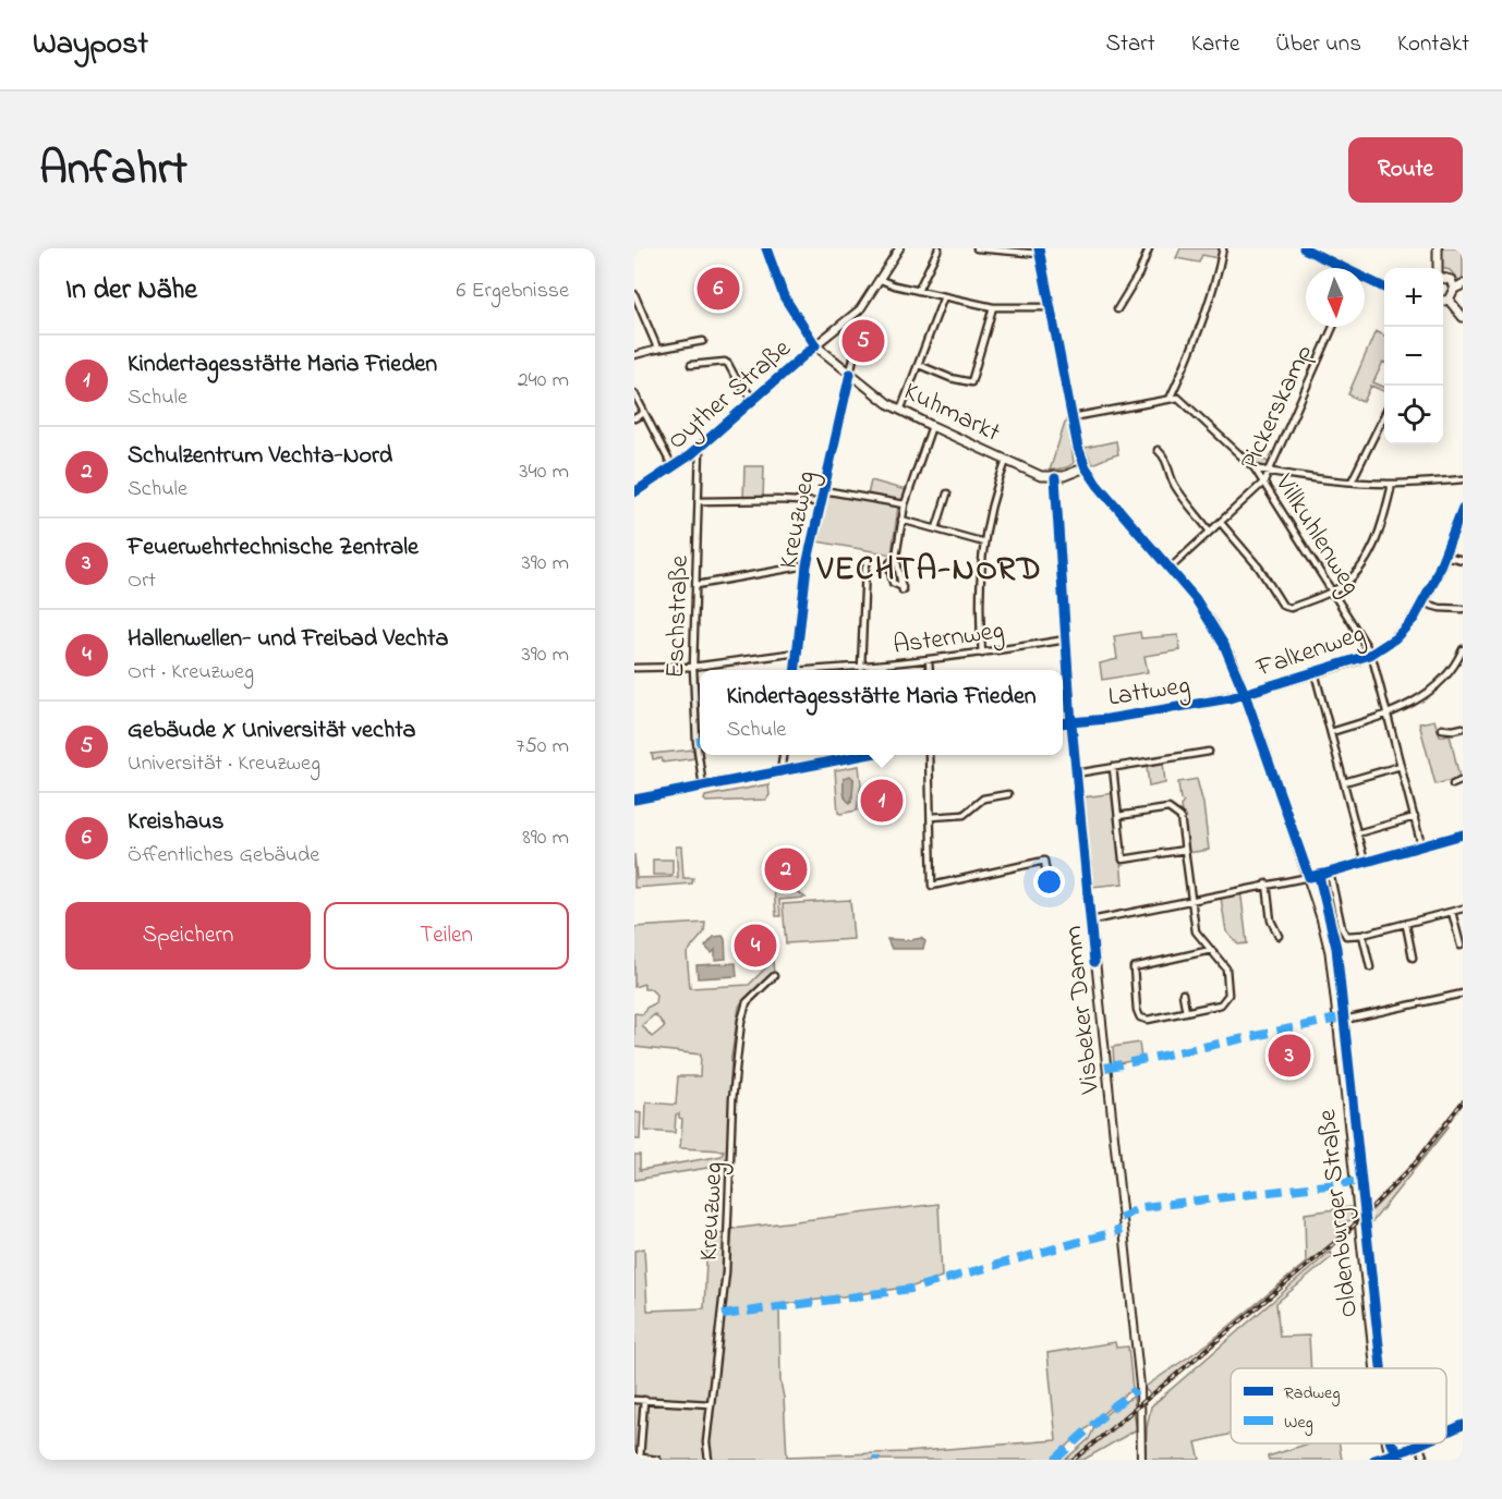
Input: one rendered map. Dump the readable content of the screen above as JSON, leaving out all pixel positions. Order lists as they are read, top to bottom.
{
  "streets": {
    "main road": [
      "Oyther Straße",
      "Kuhmarkt",
      "Falkenweg",
      "Oldenburger Straße"
    ],
    "street": [
      "Pickerskamp",
      "Kreuzweg",
      "Villkuhlenweg",
      "Eschstraße",
      "Asternweg",
      "Lattweg",
      "Visbeker Damm"
    ]
  },
  "crossings": [
    ["Oyther Straße", "Kuhmarkt"],
    ["Oyther Straße", "Eschstraße"],
    ["Pickerskamp", "Villkuhlenweg"],
    ["Pickerskamp", "Oldenburger Straße"],
    ["Kuhmarkt", "Kreuzweg"],
    ["Kuhmarkt", "Visbeker Damm"],
    ["Villkuhlenweg", "Falkenweg"],
    ["Asternweg", "Visbeker Damm"],
    ["Falkenweg", "Lattweg"],
    ["Falkenweg", "Oldenburger Straße"],
    ["Lattweg", "Visbeker Damm"],
    ["Lattweg", "Oldenburger Straße"]
  ],
  "districts": ["VECHTA-NORD"],
  "legend": ["Radweg", "Weg"],
  "north": "bottom",
  "page": {
    "header": "Waypost",
    "nav": [
      "Start",
      "Karte",
      "Über uns",
      "Kontakt"
    ],
    "title": "Anfahrt",
    "buttons": [
      "Route",
      ["Speichern", "Teilen"]
    ],
    "heading": ["In der Nähe", "6 Ergebnisse"],
    "pins": [
      "6",
      "5",
      "1",
      "2",
      "4",
      "3"
    ],
    "map_buttons": ["+", "−"],
    "list": [
      {
        "mark": "1",
        "name": "Kindertagesstätte Maria Frieden",
        "note": "Schule",
        "value": "240 m"
      },
      {
        "mark": "2",
        "name": "Schulzentrum Vechta-Nord",
        "note": "Schule",
        "value": "340 m"
      },
      {
        "mark": "3",
        "name": "Feuerwehrtechnische Zentrale",
        "note": "Ort",
        "value": "390 m"
      },
      {
        "mark": "4",
        "name": "Hallenwellen- und Freibad Vechta",
        "note": "Ort · Kreuzweg",
        "value": "390 m"
      },
      {
        "mark": "5",
        "name": "Gebäude X Universität vechta",
        "note": "Universität · Kreuzweg",
        "value": "750 m"
      },
      {
        "mark": "6",
        "name": "Kreishaus",
        "note": "Öffentliches Gebäude",
        "value": "890 m"
      }
    ],
    "popup": ["Kindertagesstätte Maria Frieden", "Schule"]
  }
}
